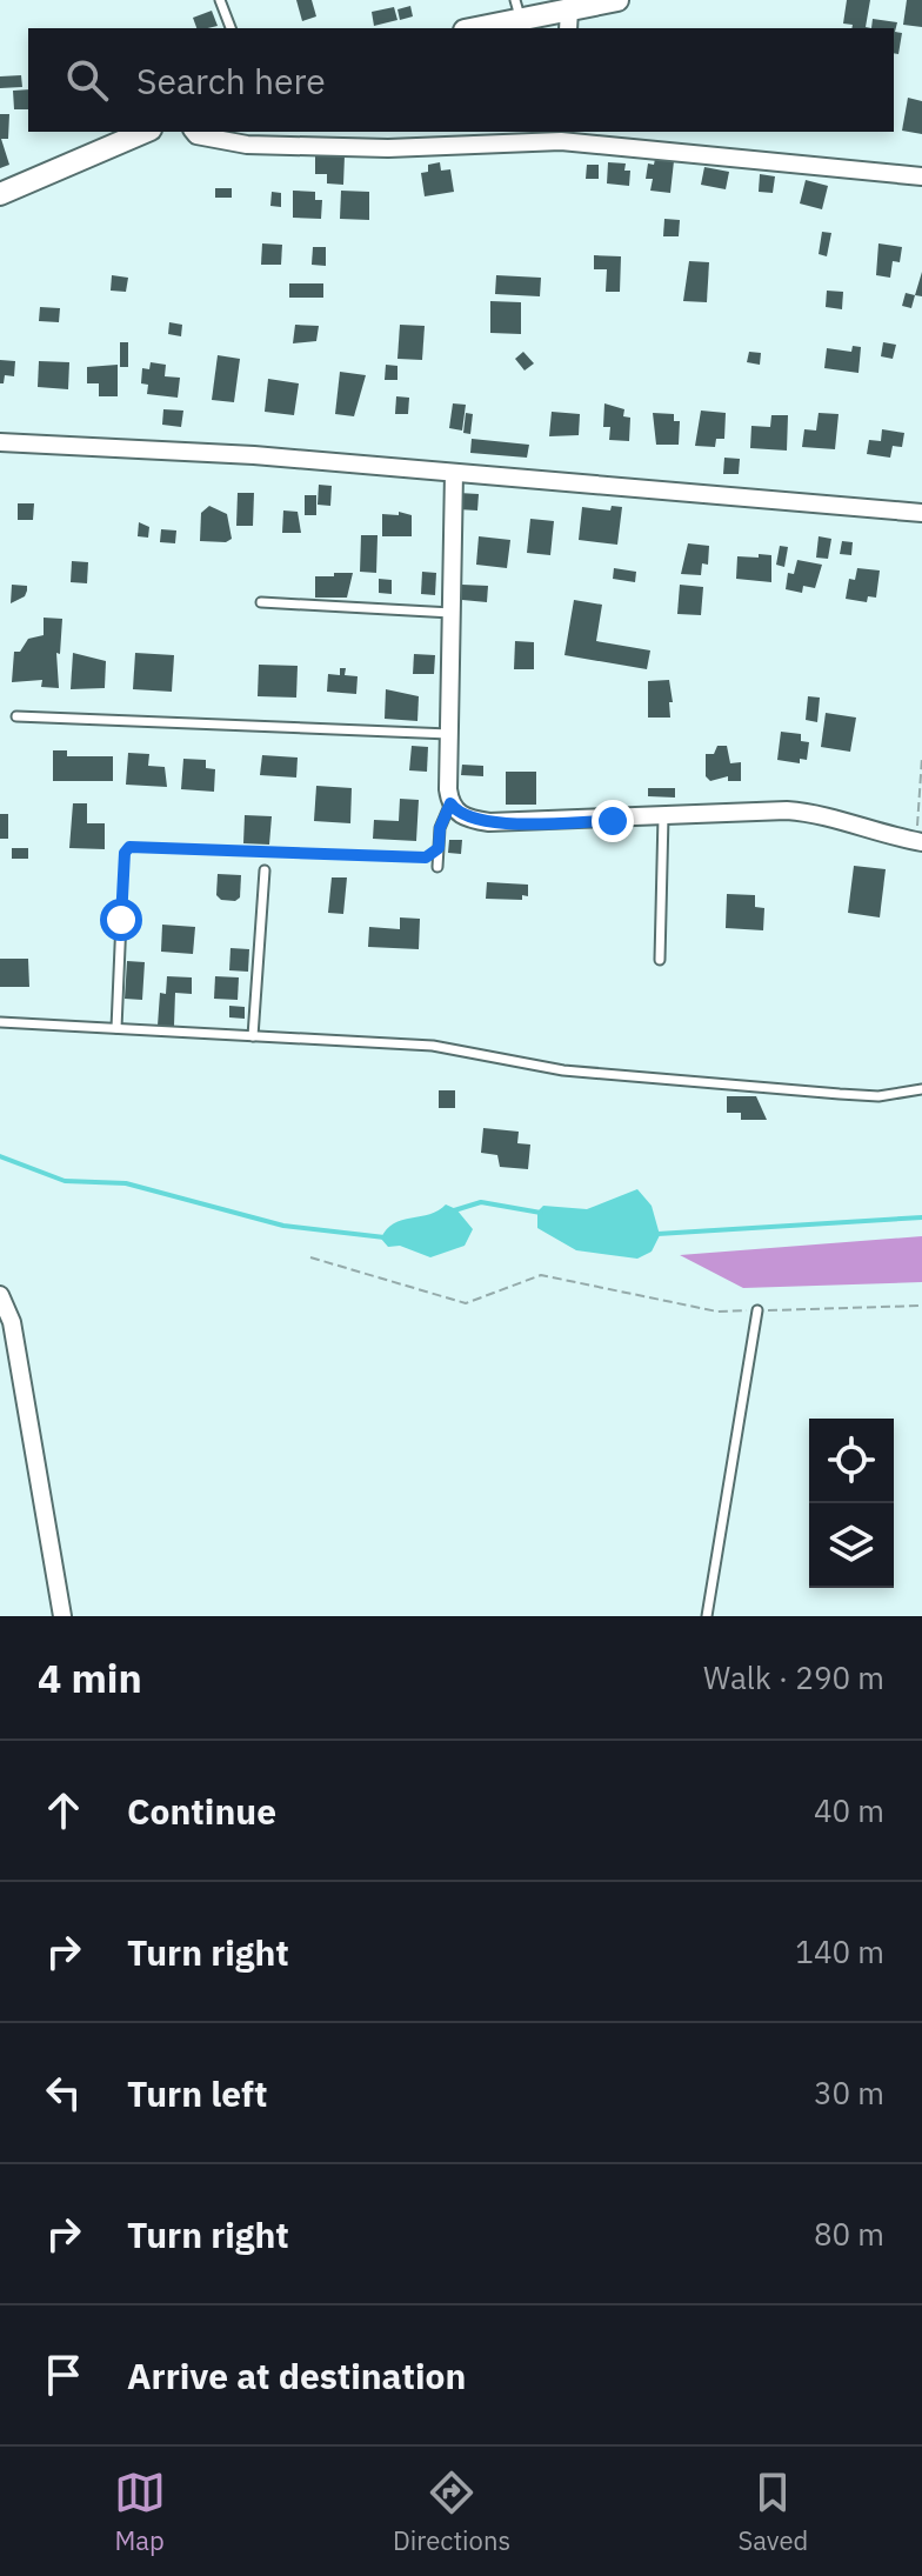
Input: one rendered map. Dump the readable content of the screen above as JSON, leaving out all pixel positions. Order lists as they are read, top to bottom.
{
  "page": {
    "search": "Search here",
    "heading": ["4 min", "Walk · 290 m"],
    "list": [
      ["Continue", "40 m"],
      ["Turn right", "140 m"],
      ["Turn left", "30 m"],
      ["Turn right", "80 m"],
      "Arrive at destination"
    ],
    "nav": ["Map", "Directions", "Saved"]
  }
}
